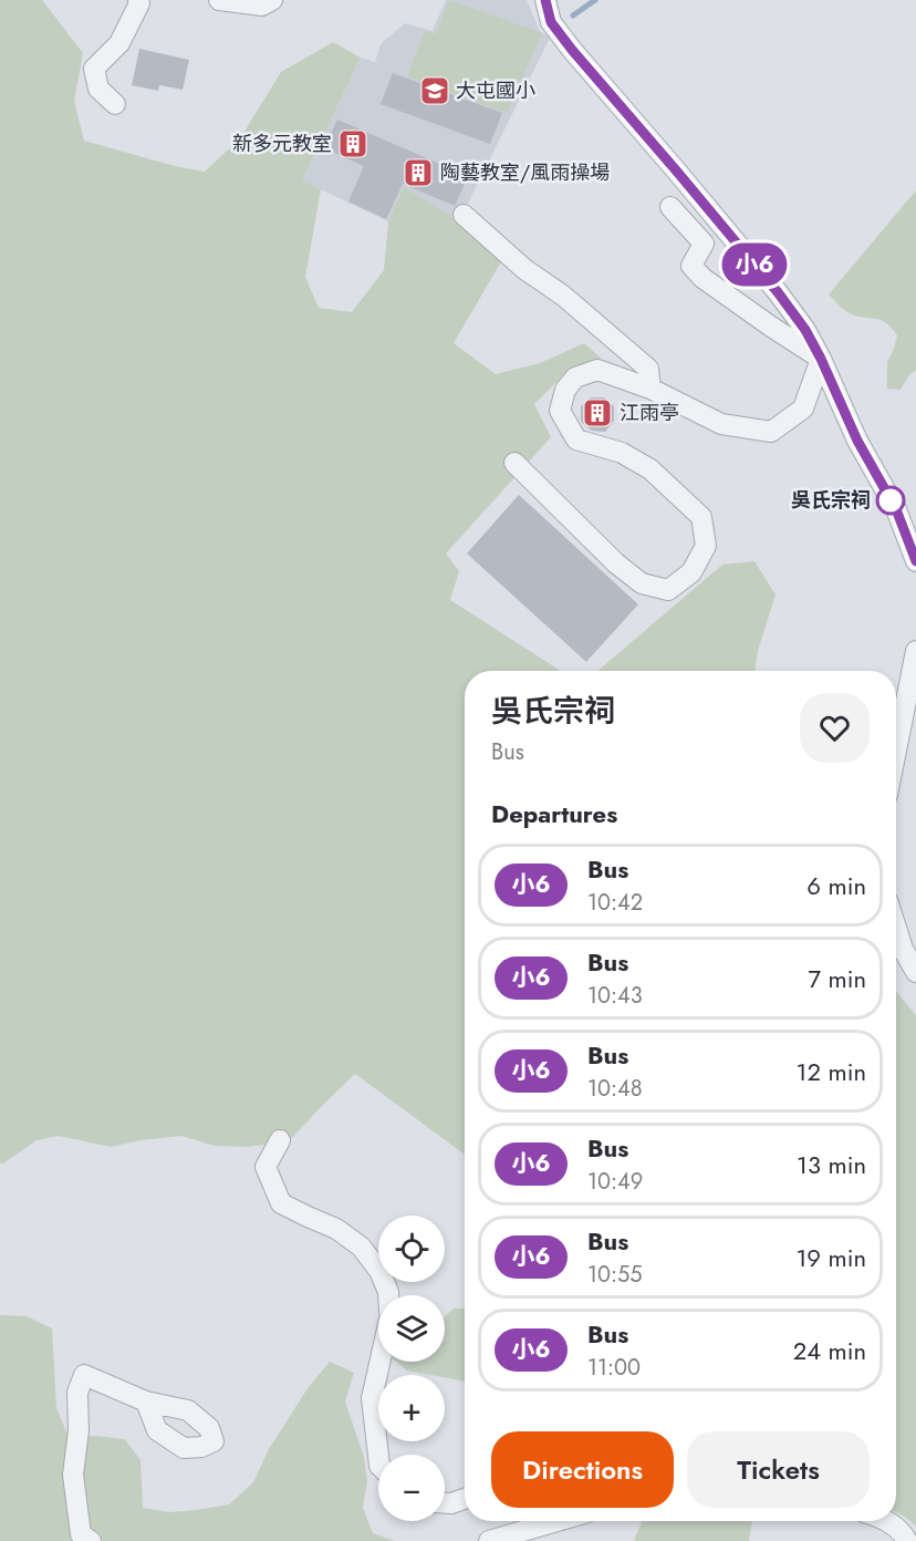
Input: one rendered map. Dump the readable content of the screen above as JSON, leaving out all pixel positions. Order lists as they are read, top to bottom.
{
  "places": {
    "school or university": ["大屯國小"],
    "building": ["新多元教室", "陶藝教室/風雨操場", "江雨亭"],
    "other": ["吳氏宗祠"]
  },
  "lines": ["bus line 小6"],
  "page": {
    "on_map": "小6",
    "heading": [
      ["吳氏宗祠", "Bus"],
      "Departures"
    ],
    "list": [
      {
        "mark": "小6",
        "name": "Bus",
        "note": "10:42",
        "value": "6 min"
      },
      {
        "mark": "小6",
        "name": "Bus",
        "note": "10:43",
        "value": "7 min"
      },
      {
        "mark": "小6",
        "name": "Bus",
        "note": "10:48",
        "value": "12 min"
      },
      {
        "mark": "小6",
        "name": "Bus",
        "note": "10:49",
        "value": "13 min"
      },
      {
        "mark": "小6",
        "name": "Bus",
        "note": "10:55",
        "value": "19 min"
      },
      {
        "mark": "小6",
        "name": "Bus",
        "note": "11:00",
        "value": "24 min"
      }
    ],
    "map_buttons": ["+", "−"],
    "buttons": ["Directions", "Tickets"]
  }
}
